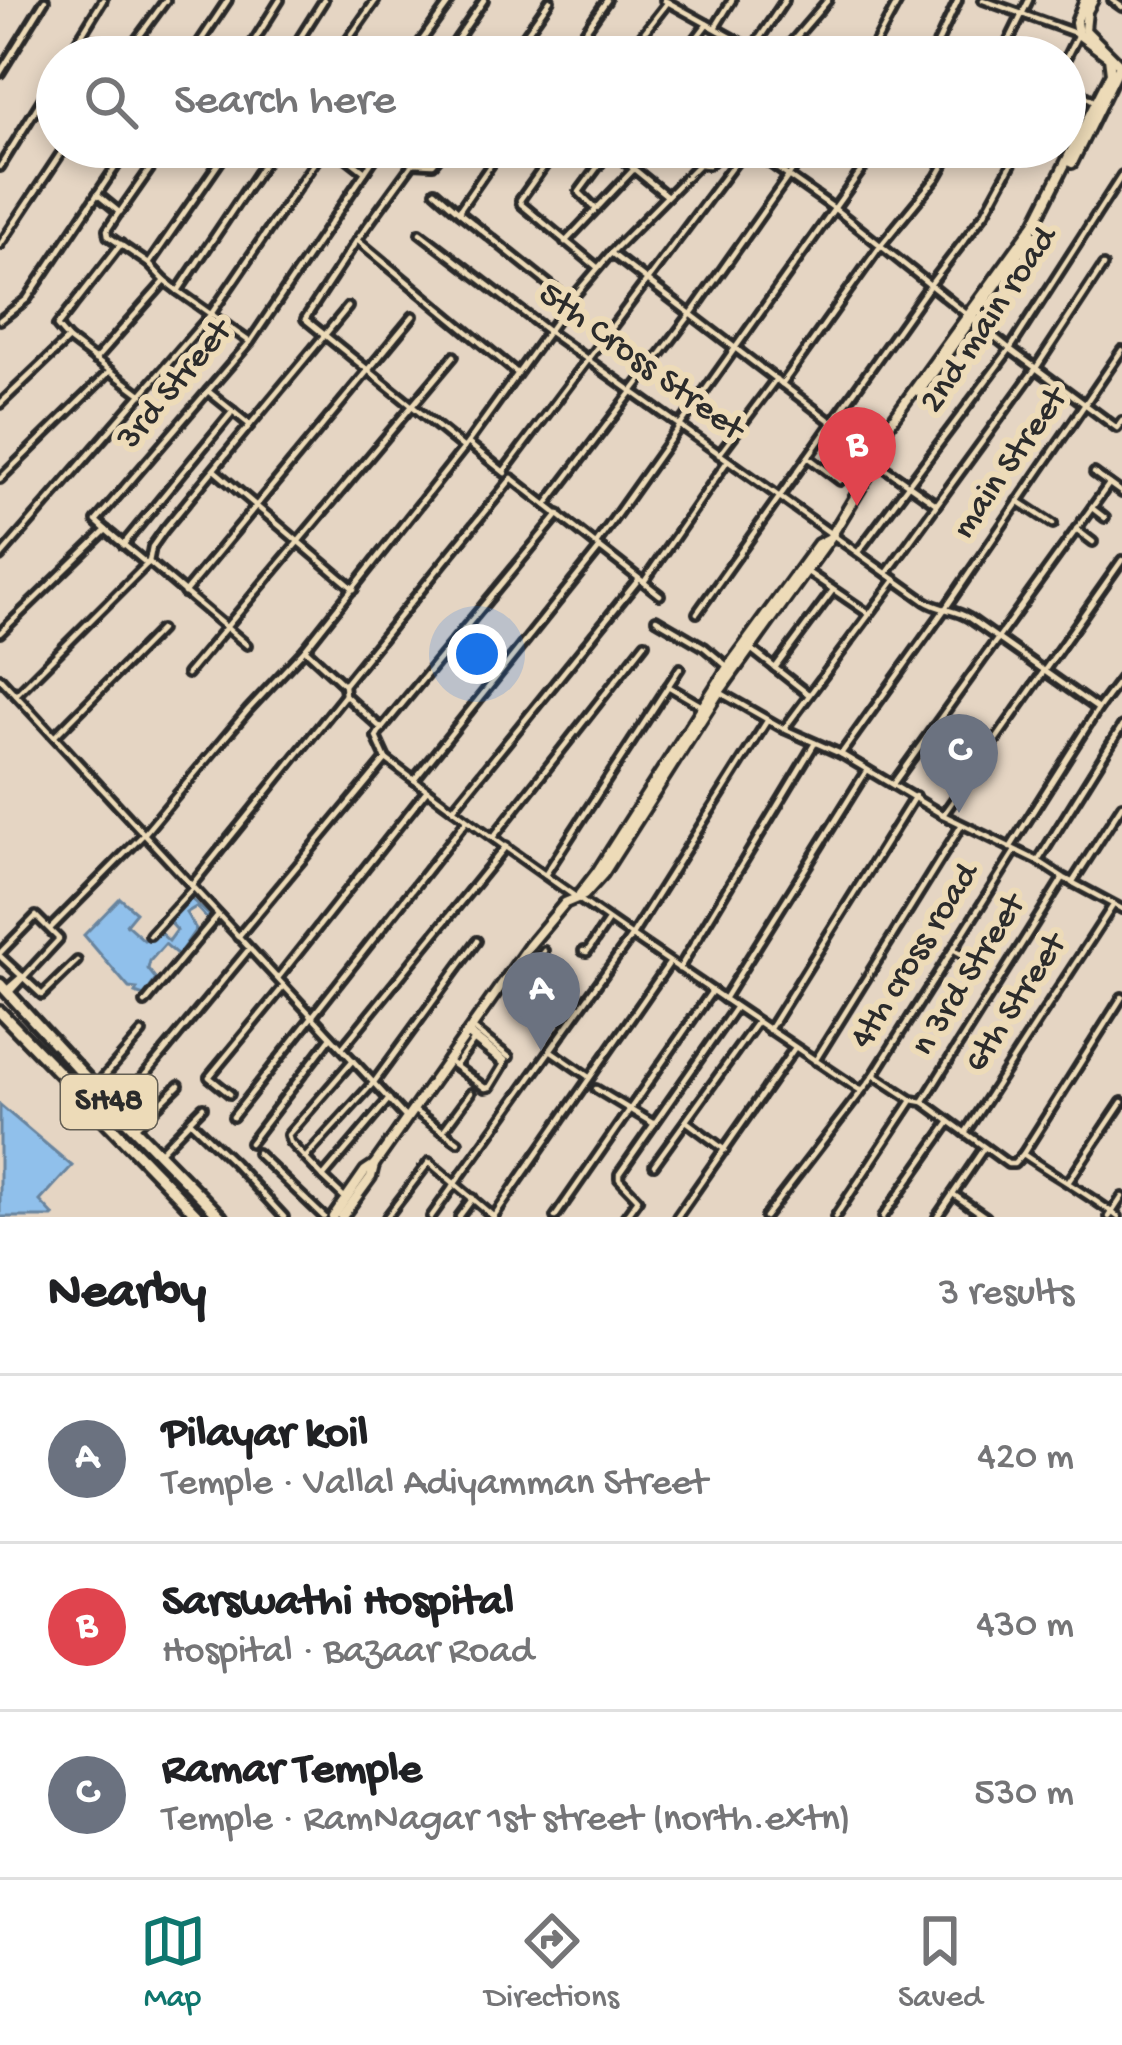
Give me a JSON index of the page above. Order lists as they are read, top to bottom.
{
  "streets": {
    "main road": ["SH48"],
    "street": [
      "2nd main road",
      "5th Cross Street",
      "3rd Street",
      "main Street",
      "4th cross road",
      "n 3rd Street",
      "6th Street"
    ]
  },
  "crossings": [
    ["2nd main road", "5th Cross Street"],
    ["5th Cross Street", "main Street"],
    ["5th Cross Street", "4th cross road"]
  ],
  "page": {
    "search": "Search here",
    "pins": ["B", "C", "A"],
    "heading": ["Nearby", "3 results"],
    "list": [
      {
        "mark": "A",
        "name": "Pilayar koil",
        "note": "Temple · Vallal Adiyamman Street",
        "value": "420 m"
      },
      {
        "mark": "B",
        "name": "Sarswathi Hospital",
        "note": "Hospital · Bazaar Road",
        "value": "430 m"
      },
      {
        "mark": "C",
        "name": "Ramar Temple",
        "note": "Temple · RamNagar 1st street (north.extn)",
        "value": "530 m"
      }
    ],
    "nav": ["Map", "Directions", "Saved"]
  }
}
